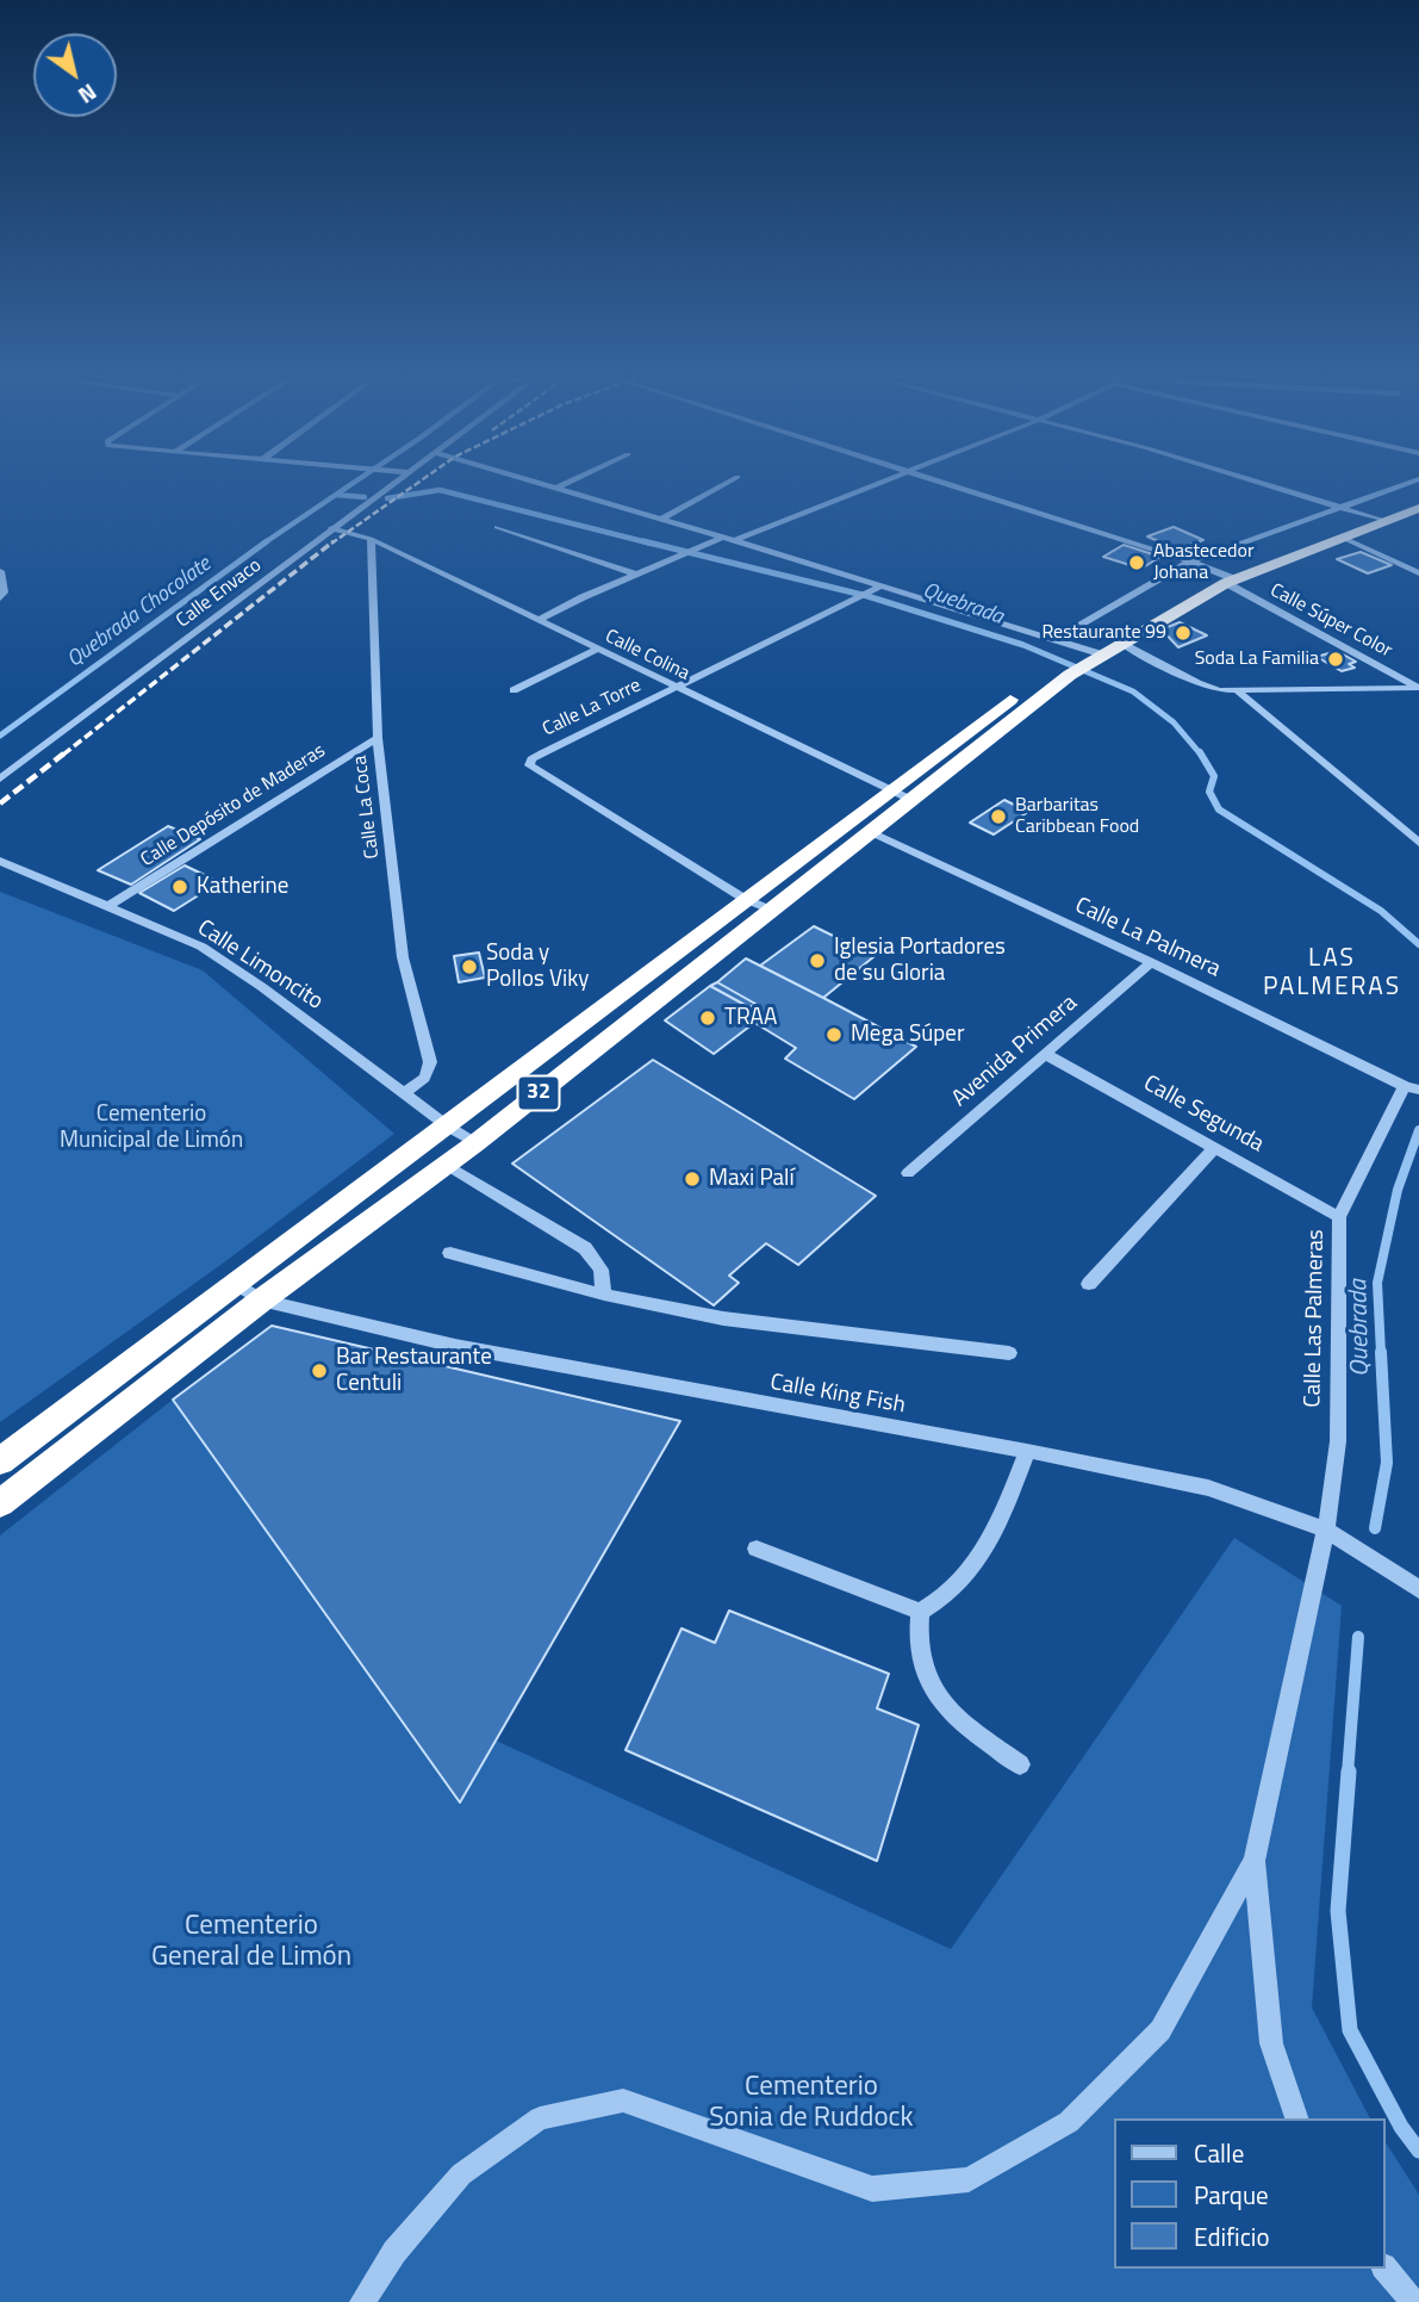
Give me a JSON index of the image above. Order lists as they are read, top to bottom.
{
  "streets": {
    "highway": ["32"],
    "street": [
      "Calle Envaco",
      "Calle Súper Color",
      "Calle Colina",
      "Calle La Torre",
      "Calle Depósito de Maderas",
      "Calle La Coca",
      "Calle La Palmera",
      "Calle Limoncito",
      "Avenida Primera",
      "Calle Segunda",
      "Calle Las Palmeras",
      "Calle King Fish"
    ]
  },
  "crossings": [
    ["Calle Súper Color", "32"],
    ["Calle Colina", "Calle La Torre"],
    ["Calle Colina", "Calle La Coca"],
    ["Calle Colina", "32"],
    ["Calle La Torre", "32"],
    ["Calle Depósito de Maderas", "Calle La Coca"],
    ["Calle Depósito de Maderas", "Calle Limoncito"],
    ["Calle La Coca", "Calle Limoncito"],
    ["Calle La Palmera", "Avenida Primera"],
    ["Calle La Palmera", "32"],
    ["Calle La Palmera", "Calle Las Palmeras"],
    ["Calle Limoncito", "32"],
    ["Avenida Primera", "Calle Segunda"],
    ["32", "Calle King Fish"],
    ["Calle Segunda", "Calle Las Palmeras"],
    ["Calle Las Palmeras", "Calle King Fish"]
  ],
  "districts": ["LAS PALMERAS"],
  "water": ["Quebrada", "Quebrada Chocolate"],
  "parks": ["Cementerio Municipal de Limón", "Cementerio General de Limón", "Cementerio Sonia de Ruddock"],
  "places": [
    "Abastecedor Johana",
    "Restaurante 99",
    "Soda La Familia",
    "Barbaritas Caribbean Food",
    "Katherine",
    "Iglesia Portadores de su Gloria",
    "Soda y Pollos Viky",
    "TRAA",
    "Mega Súper",
    "Maxi Palí",
    "Bar Restaurante Centuli"
  ],
  "legend": ["Calle", "Parque", "Edificio"],
  "north": "bottom right"
}
